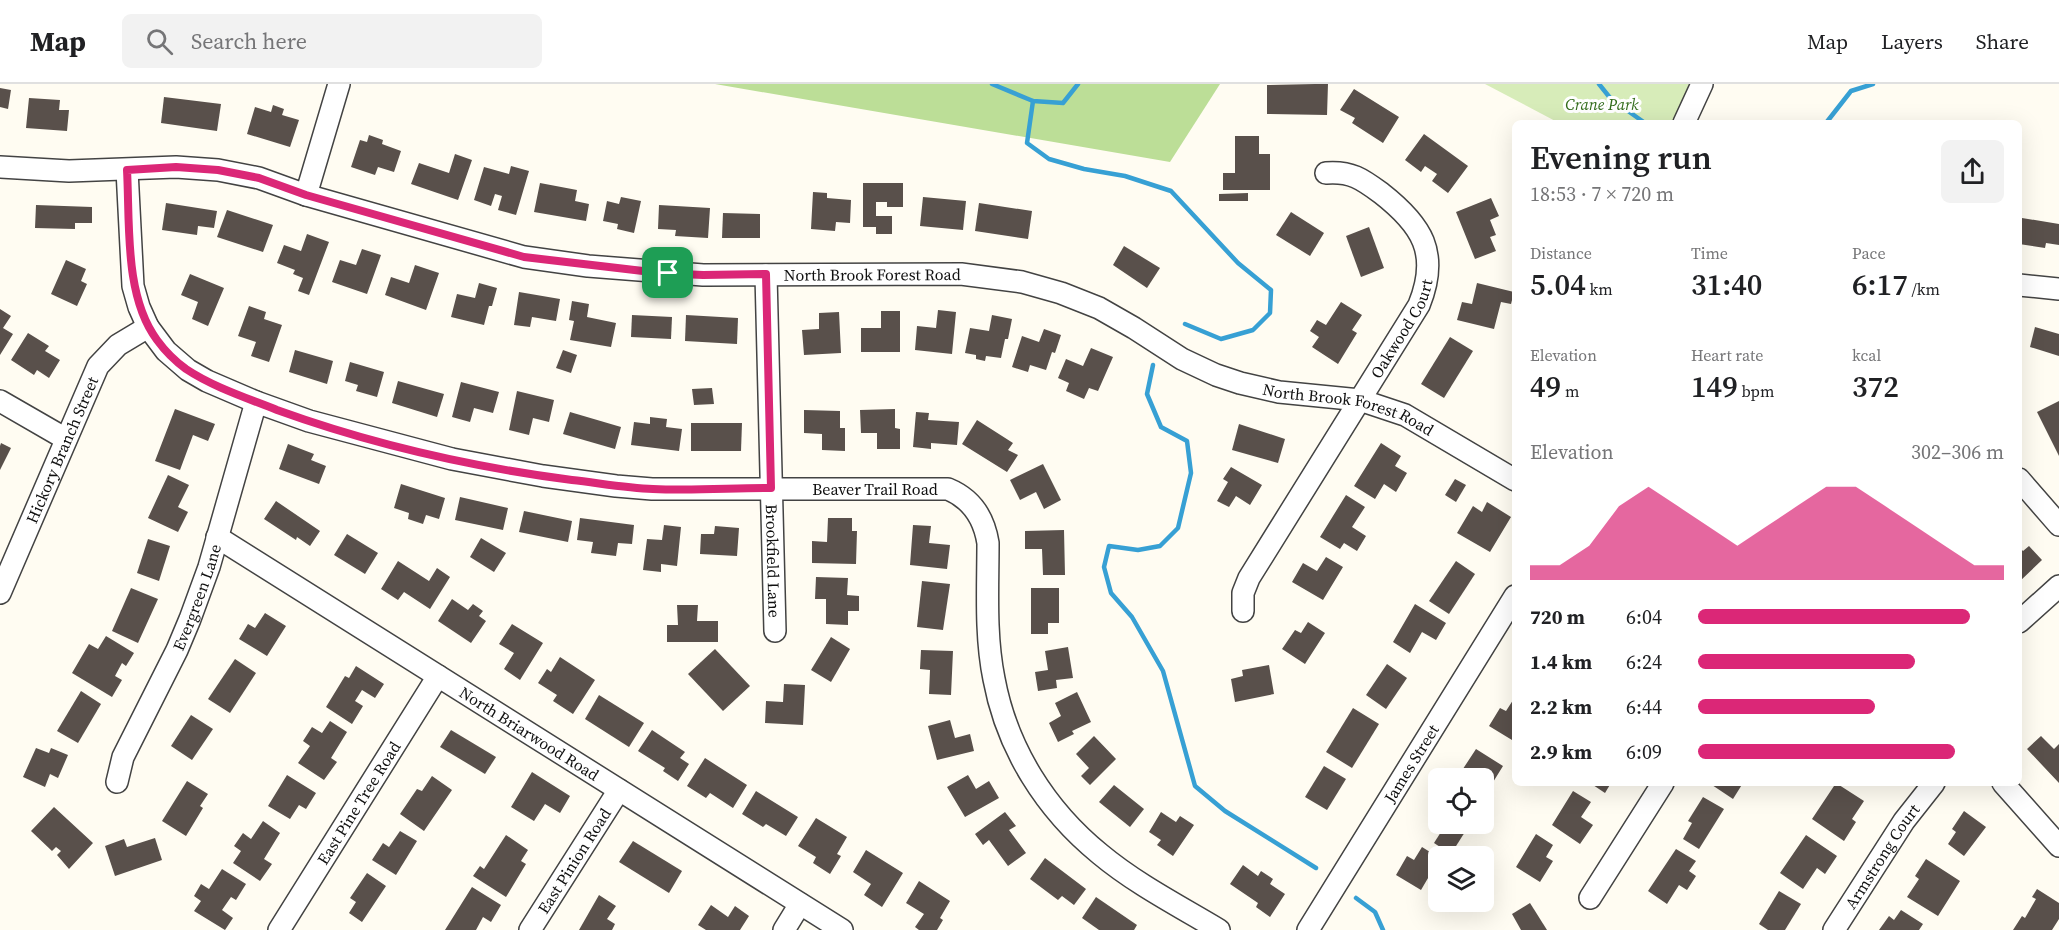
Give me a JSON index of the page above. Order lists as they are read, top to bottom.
{
  "streets": {
    "street": [
      "North Brook Forest Road",
      "Oakwood Court",
      "Hickory Branch Street",
      "Beaver Trail Road",
      "Brookfield Lane",
      "Evergreen Lane",
      "North Briarwood Road",
      "James Street",
      "East Pine Tree Road",
      "Armstrong Court",
      "East Pinion Road"
    ]
  },
  "crossings": [
    ["North Brook Forest Road", "Oakwood Court"],
    ["North Brook Forest Road", "Beaver Trail Road"],
    ["North Brook Forest Road", "Brookfield Lane"],
    ["Hickory Branch Street", "Beaver Trail Road"],
    ["Beaver Trail Road", "Brookfield Lane"],
    ["Beaver Trail Road", "Evergreen Lane"],
    ["Evergreen Lane", "North Briarwood Road"],
    ["North Briarwood Road", "East Pine Tree Road"],
    ["North Briarwood Road", "East Pinion Road"]
  ],
  "parks": ["Crane Park"],
  "page": {
    "header": "Map",
    "search": "Search here",
    "nav": ["Map", "Layers", "Share"],
    "heading": ["Evening run", "18:53 · 7 × 720 m"],
    "stats": [
      ["Distance", "5.04 km"],
      ["Time", "31:40"],
      ["Pace", "6:17 /km"],
      ["Elevation", "49 m"],
      ["Heart rate", "149 bpm"],
      ["kcal", "372"]
    ],
    "chart": ["Elevation", "302–306 m"],
    "list": [
      {
        "name": "720 m",
        "note": "6:04"
      },
      {
        "name": "1.4 km",
        "note": "6:24"
      },
      {
        "name": "2.2 km",
        "note": "6:44"
      },
      {
        "name": "2.9 km",
        "note": "6:09"
      }
    ]
  }
}
